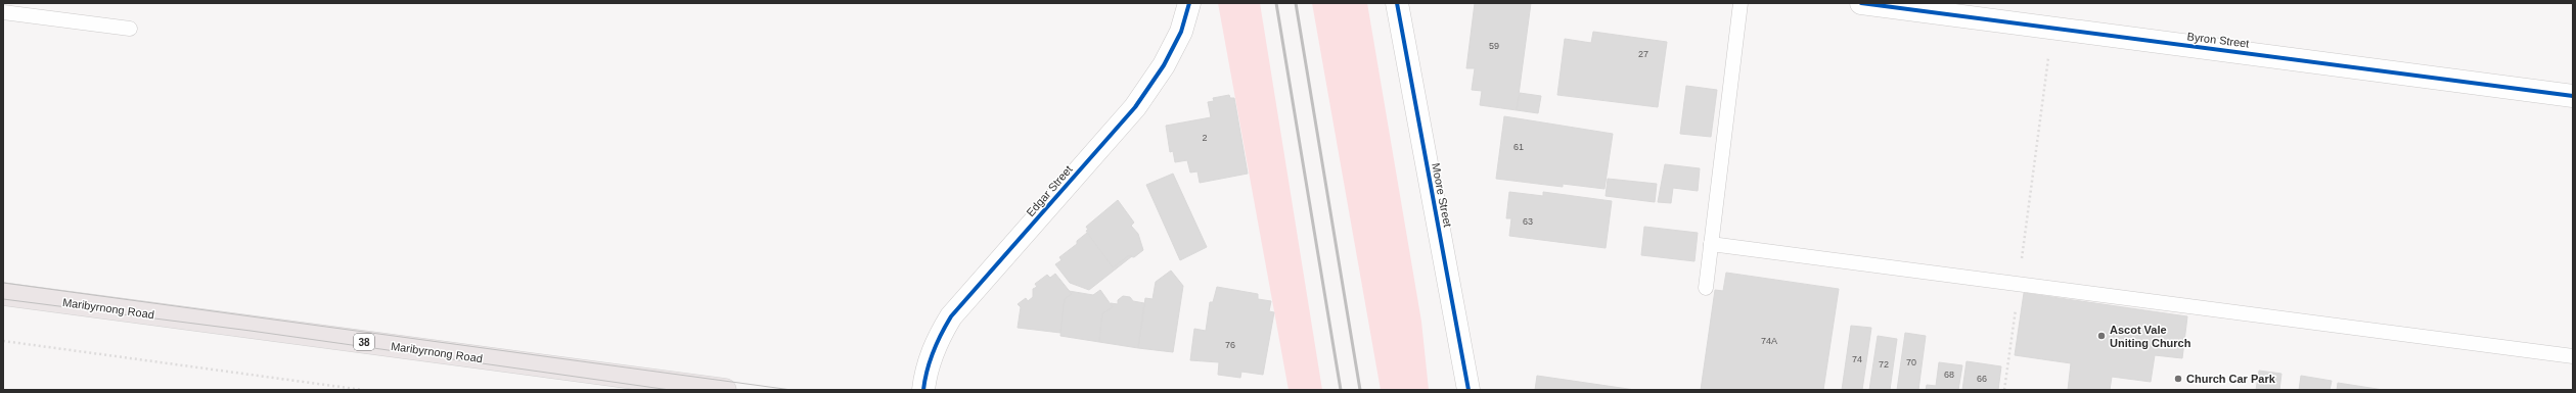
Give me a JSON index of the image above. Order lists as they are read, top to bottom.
{
  "streets": {
    "main road": ["Maribyrnong Road", "38"],
    "street": ["Byron Street", "Edgar Street", "Moore Street"]
  },
  "places": ["Ascot Vale Uniting Church", "Church Car Park"],
  "house_numbers": [
    "59",
    "27",
    "2",
    "61",
    "63",
    "74A",
    "76",
    "74",
    "70",
    "72",
    "68",
    "66"
  ]
}
